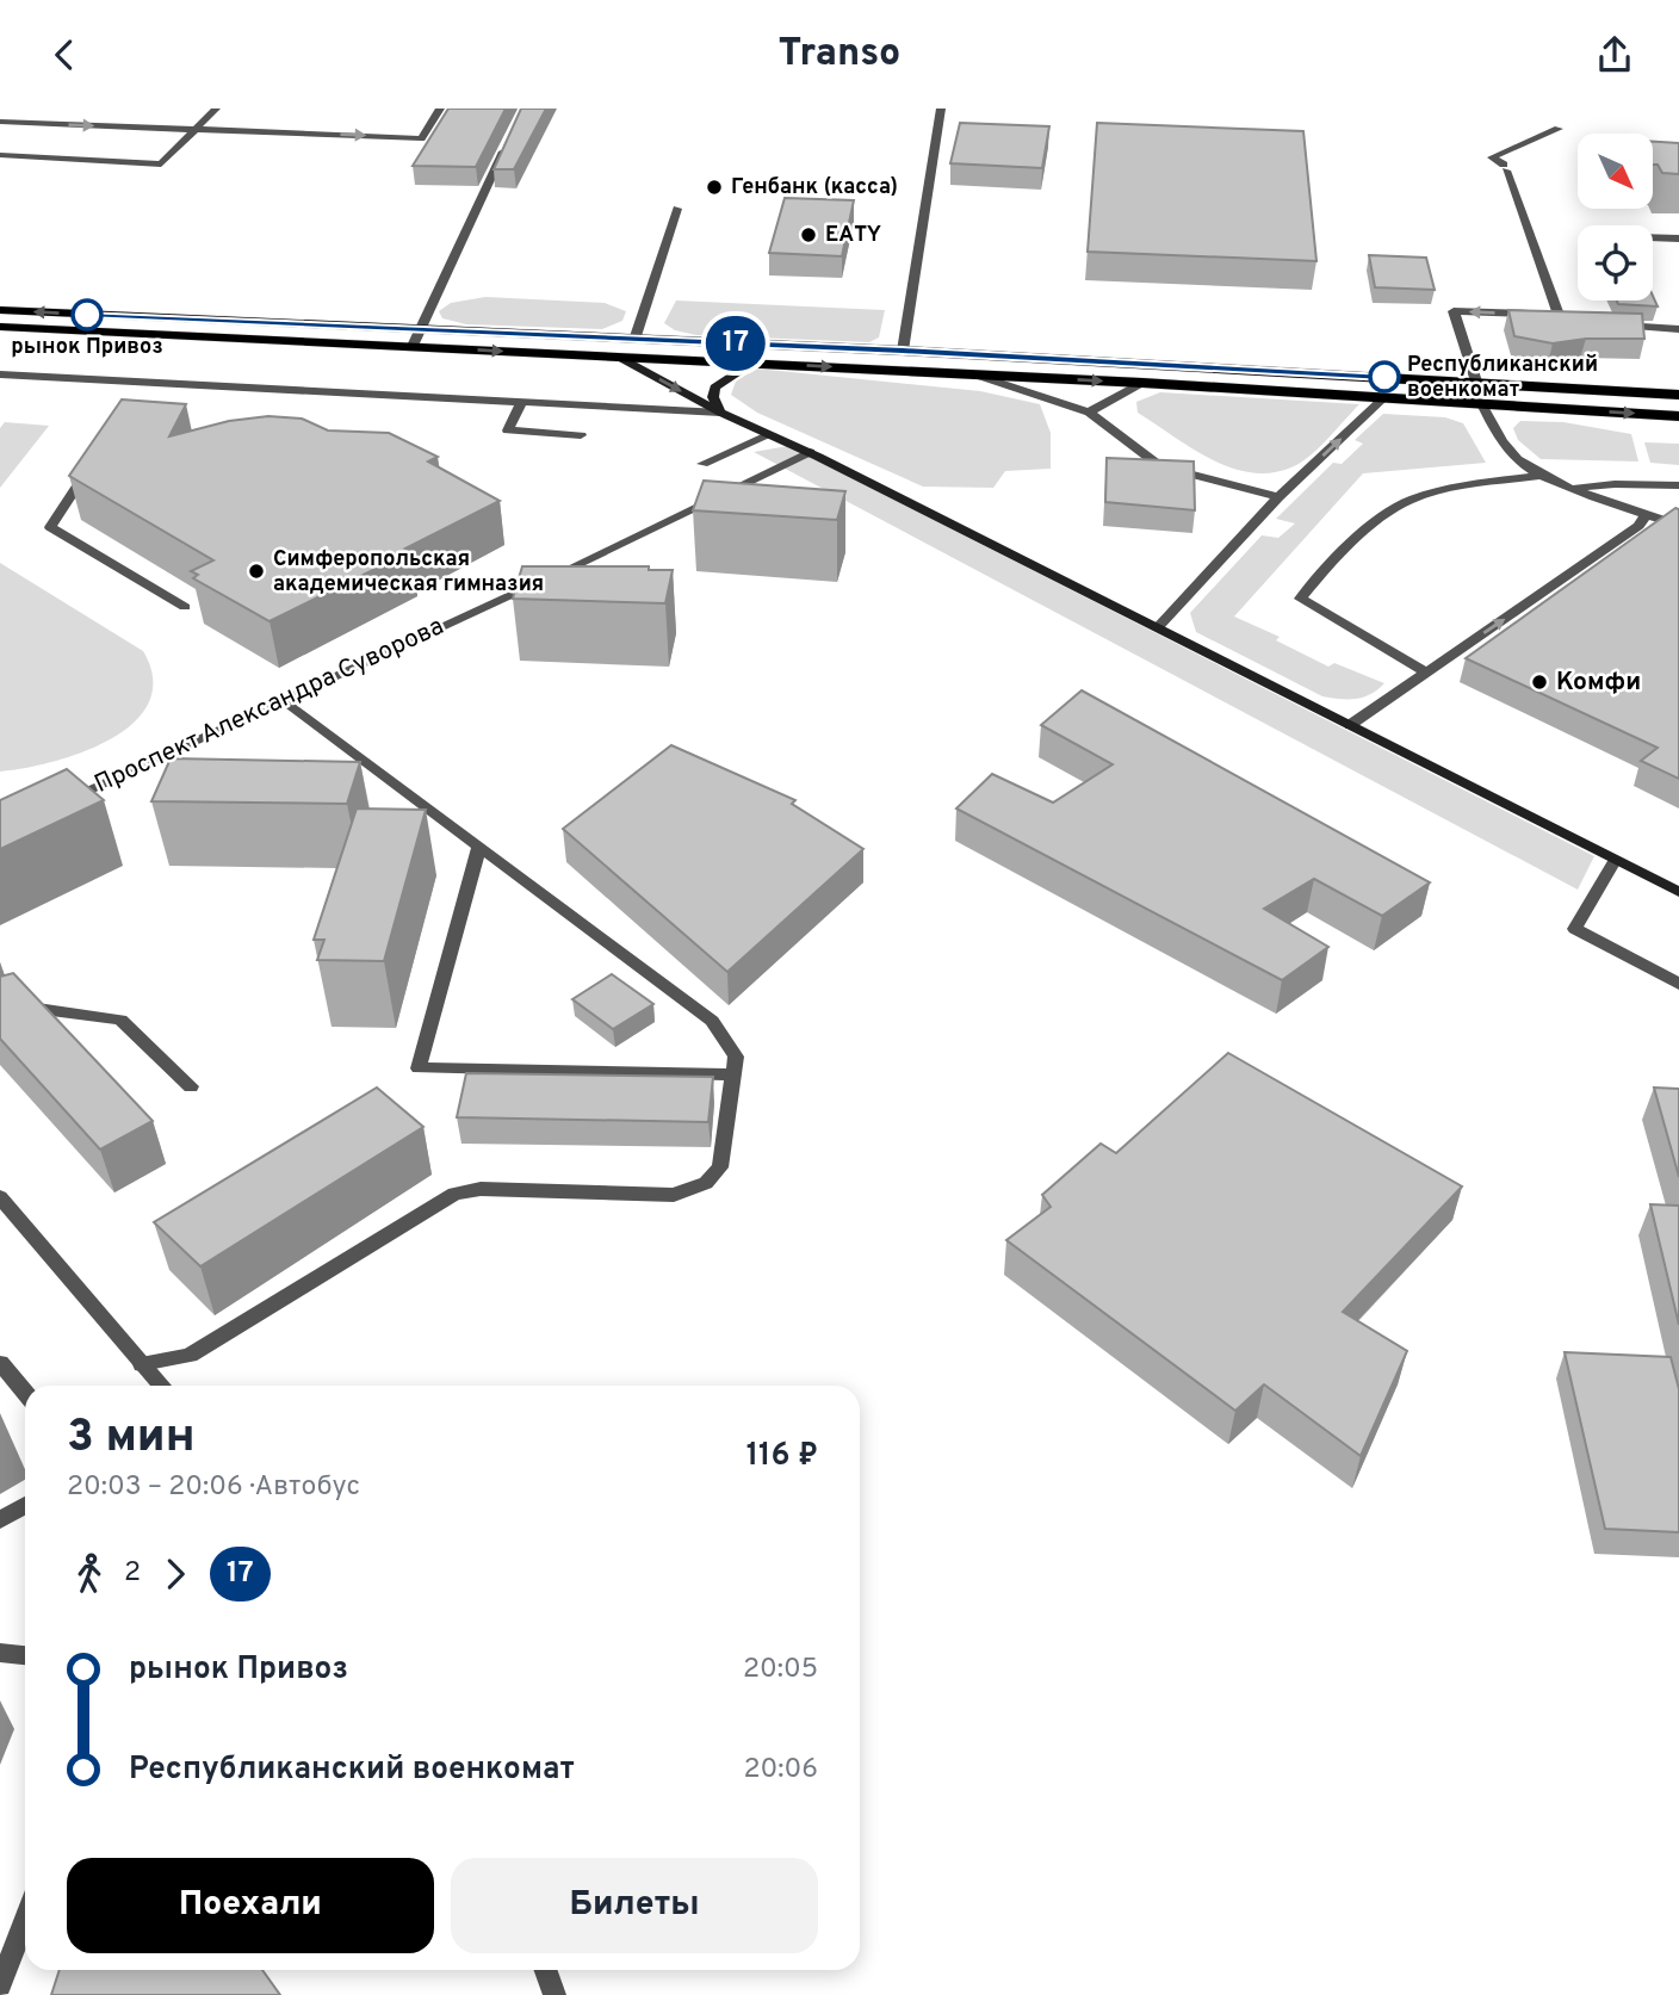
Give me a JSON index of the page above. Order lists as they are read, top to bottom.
{
  "streets": {
    "street": ["Проспект Александра Суворова"]
  },
  "places": [
    "Генбанк (касса)",
    "EАTY",
    "рынок Привоз",
    "Республиканский военкомат",
    "Симферопольская академическая гимназия",
    "Комфи"
  ],
  "lines": ["bus line 17"],
  "north": "bottom right",
  "page": {
    "header": "Transo",
    "on_map": "17",
    "heading": ["3 мин", "20:03 – 20:06 · Автобус", "116 ₽"],
    "legs": ["2", "17"],
    "list": [
      {
        "name": "рынок Привоз",
        "value": "20:05"
      },
      {
        "name": "Республиканский военкомат",
        "value": "20:06"
      }
    ],
    "buttons": ["Поехали", "Билеты"]
  }
}
